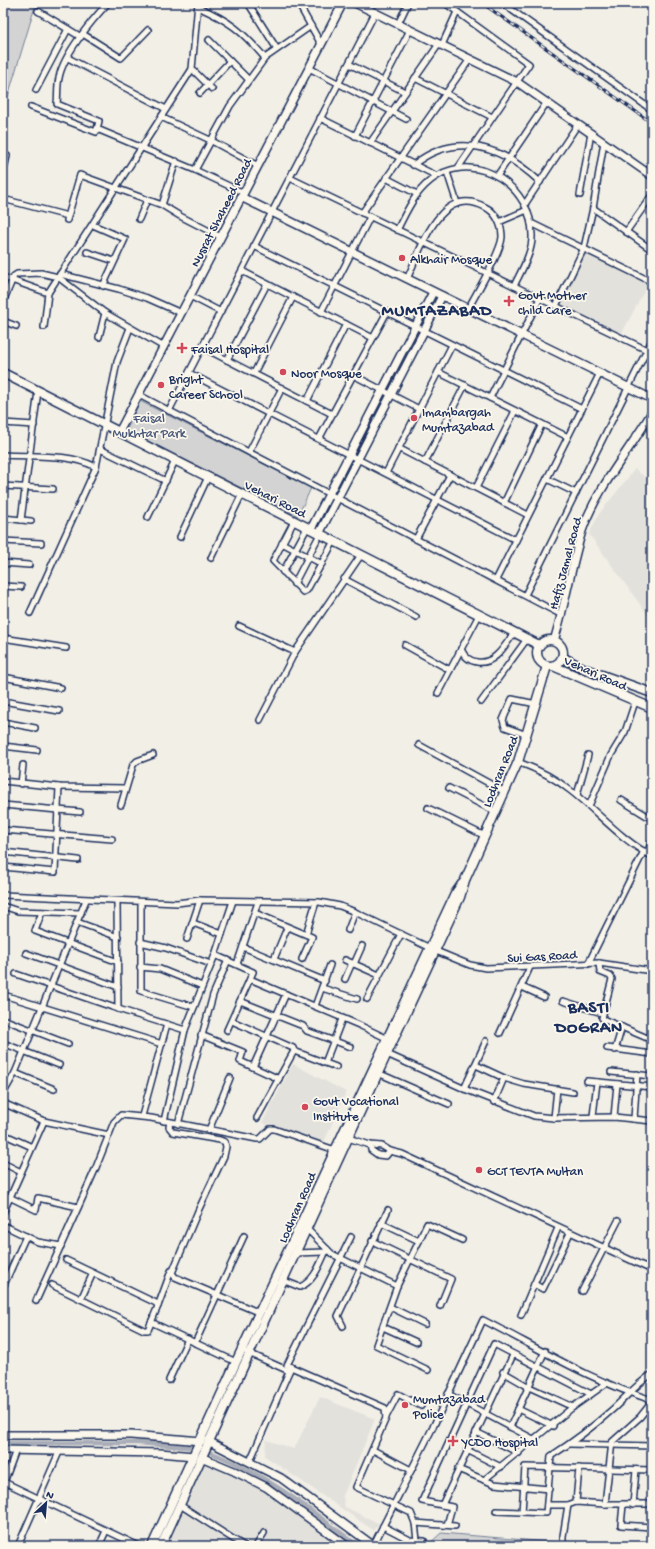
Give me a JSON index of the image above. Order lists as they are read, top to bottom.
{
  "streets": {
    "main road": ["Vehari Road", "Lodhran Road"],
    "street": ["Nusrat Shaheed Road", "Hafiz Jamal Road", "Sui Gas Road"]
  },
  "crossings": [
    ["Nusrat Shaheed Road", "Vehari Road"],
    ["Vehari Road", "Hafiz Jamal Road"],
    ["Vehari Road", "Lodhran Road"],
    ["Hafiz Jamal Road", "Lodhran Road"],
    ["Lodhran Road", "Sui Gas Road"]
  ],
  "districts": ["MUMTAZABAD", "BASTI DOGRAN"],
  "parks": ["Faisal Mukhtar Park"],
  "places": {
    "other": [
      "Alkhair Mosque",
      "Noor Mosque",
      "Bright Career School",
      "Imambargah Mumtazabad",
      "Govt Vocational Institute",
      "GCT TEVTA Multan",
      "Mumtazabad Police"
    ],
    "health": ["Govt Mother child Care", "Faisal Hospital", "YCDO Hospital"]
  },
  "north": "top right"
}
